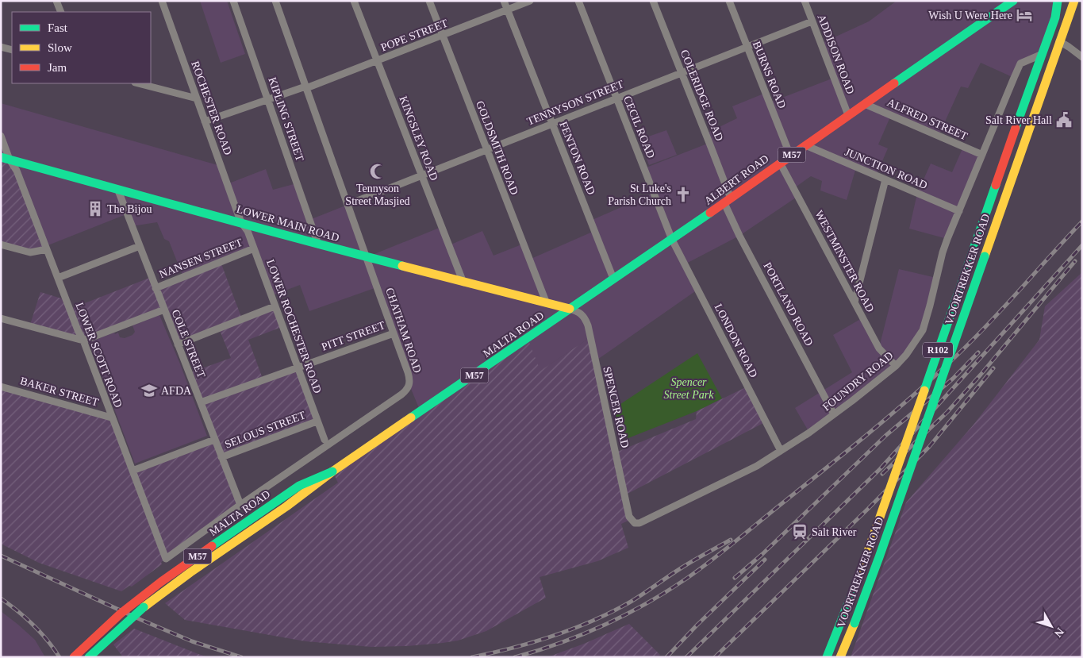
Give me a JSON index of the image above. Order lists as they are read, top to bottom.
{
  "streets": {
    "main road": [
      "M57",
      "ALBERT ROAD",
      "LOWER MAIN ROAD",
      "VOORTREKKER ROAD",
      "MALTA ROAD",
      "R102"
    ],
    "street": [
      "POPE STREET",
      "ADDISON ROAD",
      "BURNS ROAD",
      "COLERIDGE ROAD",
      "TENNYSON STREET",
      "ROCHESTER ROAD",
      "KIPLING STREET",
      "ALFRED STREET",
      "CECIL ROAD",
      "KINGSLEY ROAD",
      "GOLDSMITH ROAD",
      "FENTON ROAD",
      "JUNCTION ROAD",
      "NANSEN STREET",
      "WESTMINSTER ROAD",
      "PORTLAND ROAD",
      "LOWER ROCHESTER ROAD",
      "CHATHAM ROAD",
      "PITT STREET",
      "LONDON ROAD",
      "COLE STREET",
      "LOWER SCOTT ROAD",
      "FOUNDRY ROAD",
      "BAKER STREET",
      "SPENCER ROAD",
      "SELOUS STREET"
    ]
  },
  "crossings": [
    ["POPE STREET", "ROCHESTER ROAD"],
    ["POPE STREET", "KIPLING STREET"],
    ["POPE STREET", "KINGSLEY ROAD"],
    ["POPE STREET", "GOLDSMITH ROAD"],
    ["POPE STREET", "FENTON ROAD"],
    ["POPE STREET", "CHATHAM ROAD"],
    ["ADDISON ROAD", "TENNYSON STREET"],
    ["ADDISON ROAD", "ALBERT ROAD"],
    ["BURNS ROAD", "TENNYSON STREET"],
    ["BURNS ROAD", "ALBERT ROAD"],
    ["COLERIDGE ROAD", "TENNYSON STREET"],
    ["COLERIDGE ROAD", "ALBERT ROAD"],
    ["COLERIDGE ROAD", "PORTLAND ROAD"],
    ["TENNYSON STREET", "CECIL ROAD"],
    ["TENNYSON STREET", "KINGSLEY ROAD"],
    ["TENNYSON STREET", "GOLDSMITH ROAD"],
    ["TENNYSON STREET", "FENTON ROAD"],
    ["TENNYSON STREET", "CHATHAM ROAD"],
    ["ROCHESTER ROAD", "LOWER MAIN ROAD"],
    ["ROCHESTER ROAD", "LOWER ROCHESTER ROAD"],
    ["KIPLING STREET", "LOWER MAIN ROAD"],
    ["ALFRED STREET", "ALBERT ROAD"],
    ["ALFRED STREET", "FOUNDRY ROAD"],
    ["CECIL ROAD", "ALBERT ROAD"],
    ["CECIL ROAD", "LONDON ROAD"],
    ["KINGSLEY ROAD", "LOWER MAIN ROAD"],
    ["GOLDSMITH ROAD", "LOWER MAIN ROAD"],
    ["FENTON ROAD", "ALBERT ROAD"],
    ["JUNCTION ROAD", "ALBERT ROAD"],
    ["JUNCTION ROAD", "FOUNDRY ROAD"],
    ["ALBERT ROAD", "LOWER MAIN ROAD"],
    ["ALBERT ROAD", "WESTMINSTER ROAD"],
    ["ALBERT ROAD", "PORTLAND ROAD"],
    ["ALBERT ROAD", "MALTA ROAD"],
    ["ALBERT ROAD", "LONDON ROAD"],
    ["ALBERT ROAD", "SPENCER ROAD"],
    ["LOWER MAIN ROAD", "LOWER ROCHESTER ROAD"],
    ["LOWER MAIN ROAD", "CHATHAM ROAD"],
    ["LOWER MAIN ROAD", "MALTA ROAD"],
    ["LOWER MAIN ROAD", "COLE STREET"],
    ["LOWER MAIN ROAD", "LOWER SCOTT ROAD"],
    ["LOWER MAIN ROAD", "SPENCER ROAD"],
    ["NANSEN STREET", "LOWER ROCHESTER ROAD"],
    ["NANSEN STREET", "COLE STREET"],
    ["WESTMINSTER ROAD", "FOUNDRY ROAD"],
    ["VOORTREKKER ROAD", "FOUNDRY ROAD"],
    ["PORTLAND ROAD", "FOUNDRY ROAD"],
    ["LOWER ROCHESTER ROAD", "PITT STREET"],
    ["LOWER ROCHESTER ROAD", "SELOUS STREET"],
    ["CHATHAM ROAD", "PITT STREET"],
    ["CHATHAM ROAD", "COLE STREET"],
    ["CHATHAM ROAD", "LOWER SCOTT ROAD"],
    ["MALTA ROAD", "SPENCER ROAD"],
    ["PITT STREET", "COLE STREET"],
    ["LONDON ROAD", "FOUNDRY ROAD"],
    ["COLE STREET", "SELOUS STREET"],
    ["LOWER SCOTT ROAD", "BAKER STREET"],
    ["FOUNDRY ROAD", "SPENCER ROAD"]
  ],
  "parks": ["Spencer Street Park"],
  "places": {
    "hotel": ["Wish U Were Here"],
    "public building": ["Salt River Hall"],
    "mosque": ["Tennyson Street Masjied"],
    "church": ["St Luke's Parish Church"],
    "building": ["The Bijou"],
    "school or university": ["AFDA"],
    "station": ["Salt River"]
  },
  "legend": ["Fast", "Slow", "Jam"],
  "north": "bottom right"
}
